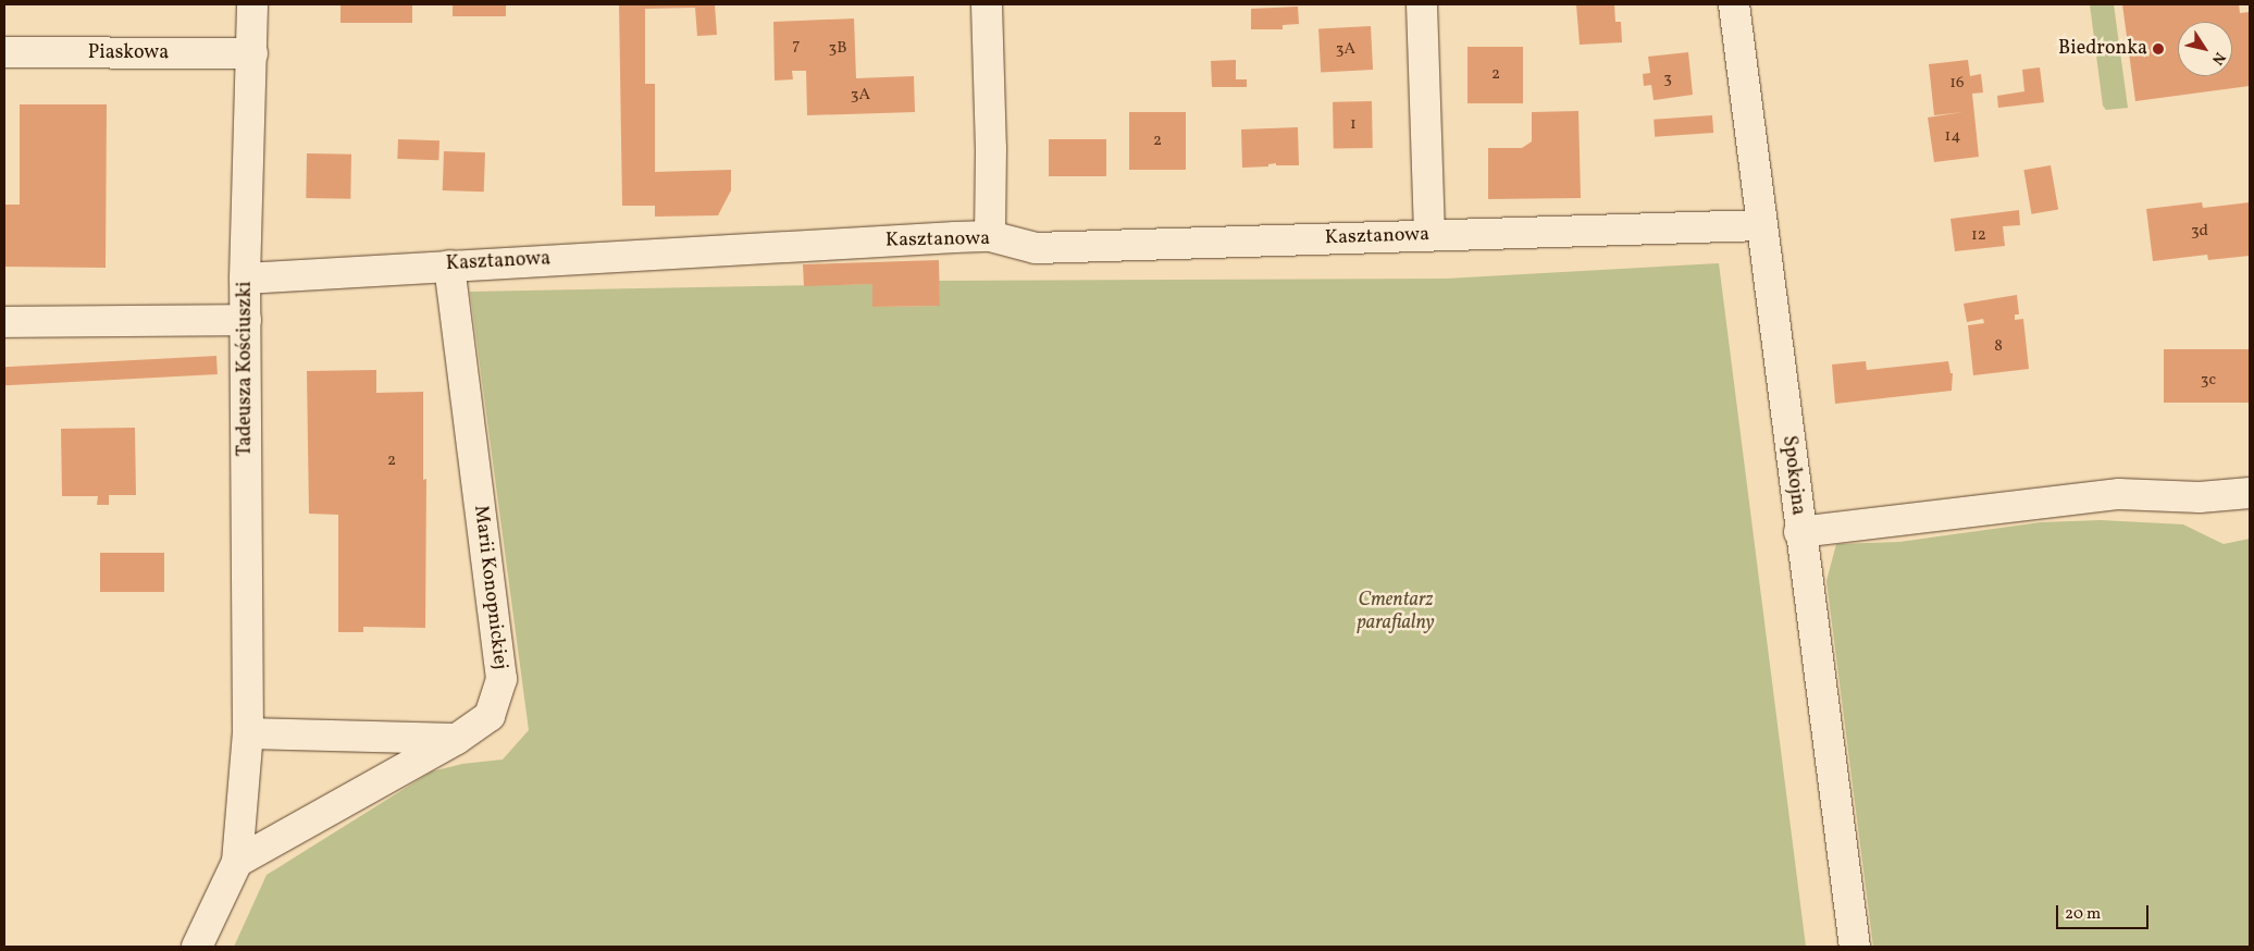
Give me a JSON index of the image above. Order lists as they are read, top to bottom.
{
  "streets": {
    "street": [
      "Piaskowa",
      "Kasztanowa",
      "Tadeusza Kościuszki",
      "Spokojna",
      "Marii Konopnickiej"
    ]
  },
  "crossings": [
    ["Piaskowa", "Tadeusza Kościuszki"],
    ["Kasztanowa", "Tadeusza Kościuszki"],
    ["Kasztanowa", "Spokojna"],
    ["Kasztanowa", "Marii Konopnickiej"]
  ],
  "parks": ["Cmentarz parafialny"],
  "places": ["Biedronka"],
  "house_numbers": [
    "7",
    "3B",
    "3A",
    "2",
    "3",
    "16",
    "3A",
    "1",
    "14",
    "2",
    "3d",
    "12",
    "8",
    "3c",
    "2"
  ],
  "scale_bar": "20 m",
  "north": "bottom right"
}
